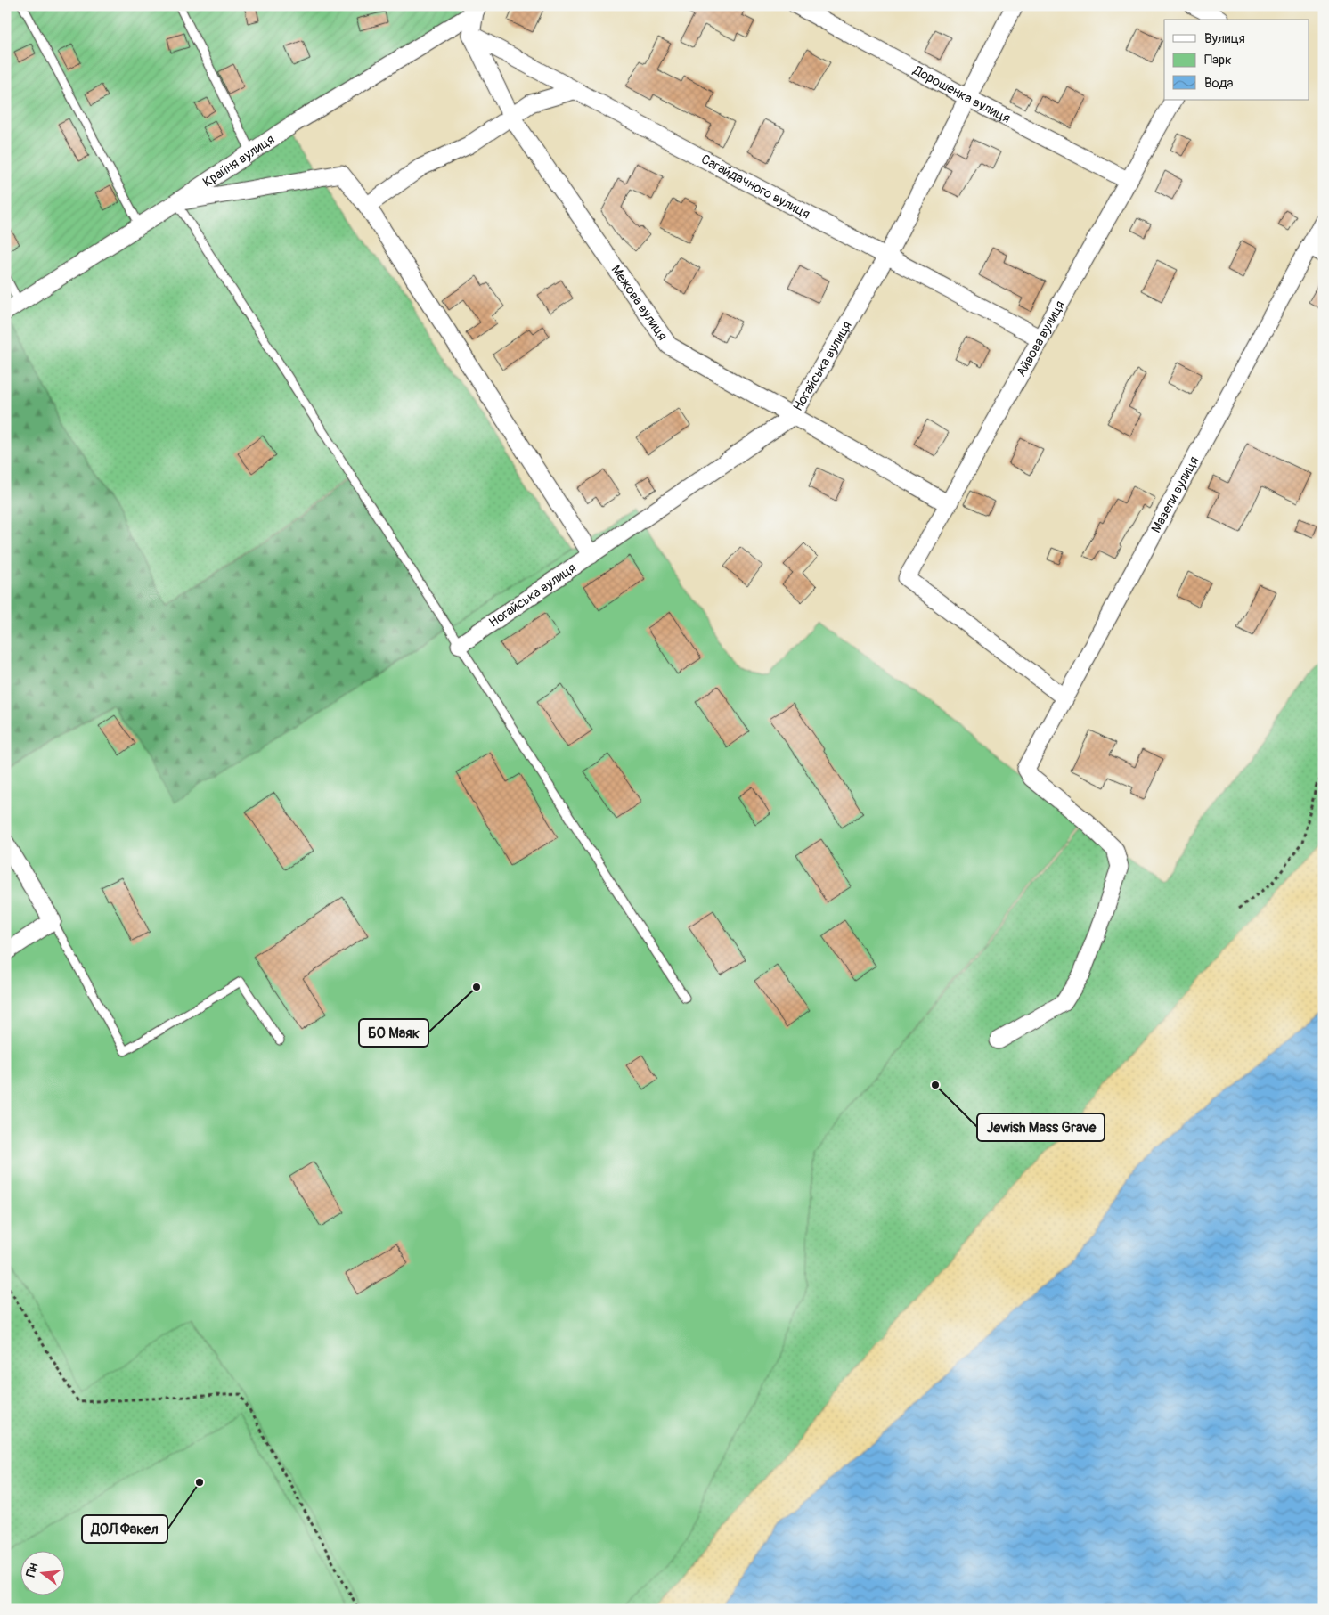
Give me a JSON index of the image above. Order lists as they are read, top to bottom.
{
  "streets": {
    "street": [
      "Дорошенка вулиця",
      "Крайня вулиця",
      "Сагайдачного вулиця",
      "Межова вулиця",
      "Айвова вулиця",
      "Ногайська вулиця",
      "Мазепи вулиця"
    ]
  },
  "crossings": [
    ["Дорошенка вулиця", "Айвова вулиця"],
    ["Дорошенка вулиця", "Ногайська вулиця"],
    ["Сагайдачного вулиця", "Межова вулиця"],
    ["Сагайдачного вулиця", "Айвова вулиця"],
    ["Сагайдачного вулиця", "Ногайська вулиця"],
    ["Межова вулиця", "Айвова вулиця"],
    ["Межова вулиця", "Ногайська вулиця"],
    ["Айвова вулиця", "Мазепи вулиця"]
  ],
  "places": ["БО Маяк", "Jewish Mass Grave", "ДОЛ Факел"],
  "legend": ["Вулиця", "Парк", "Вода"],
  "north": "left"
}
